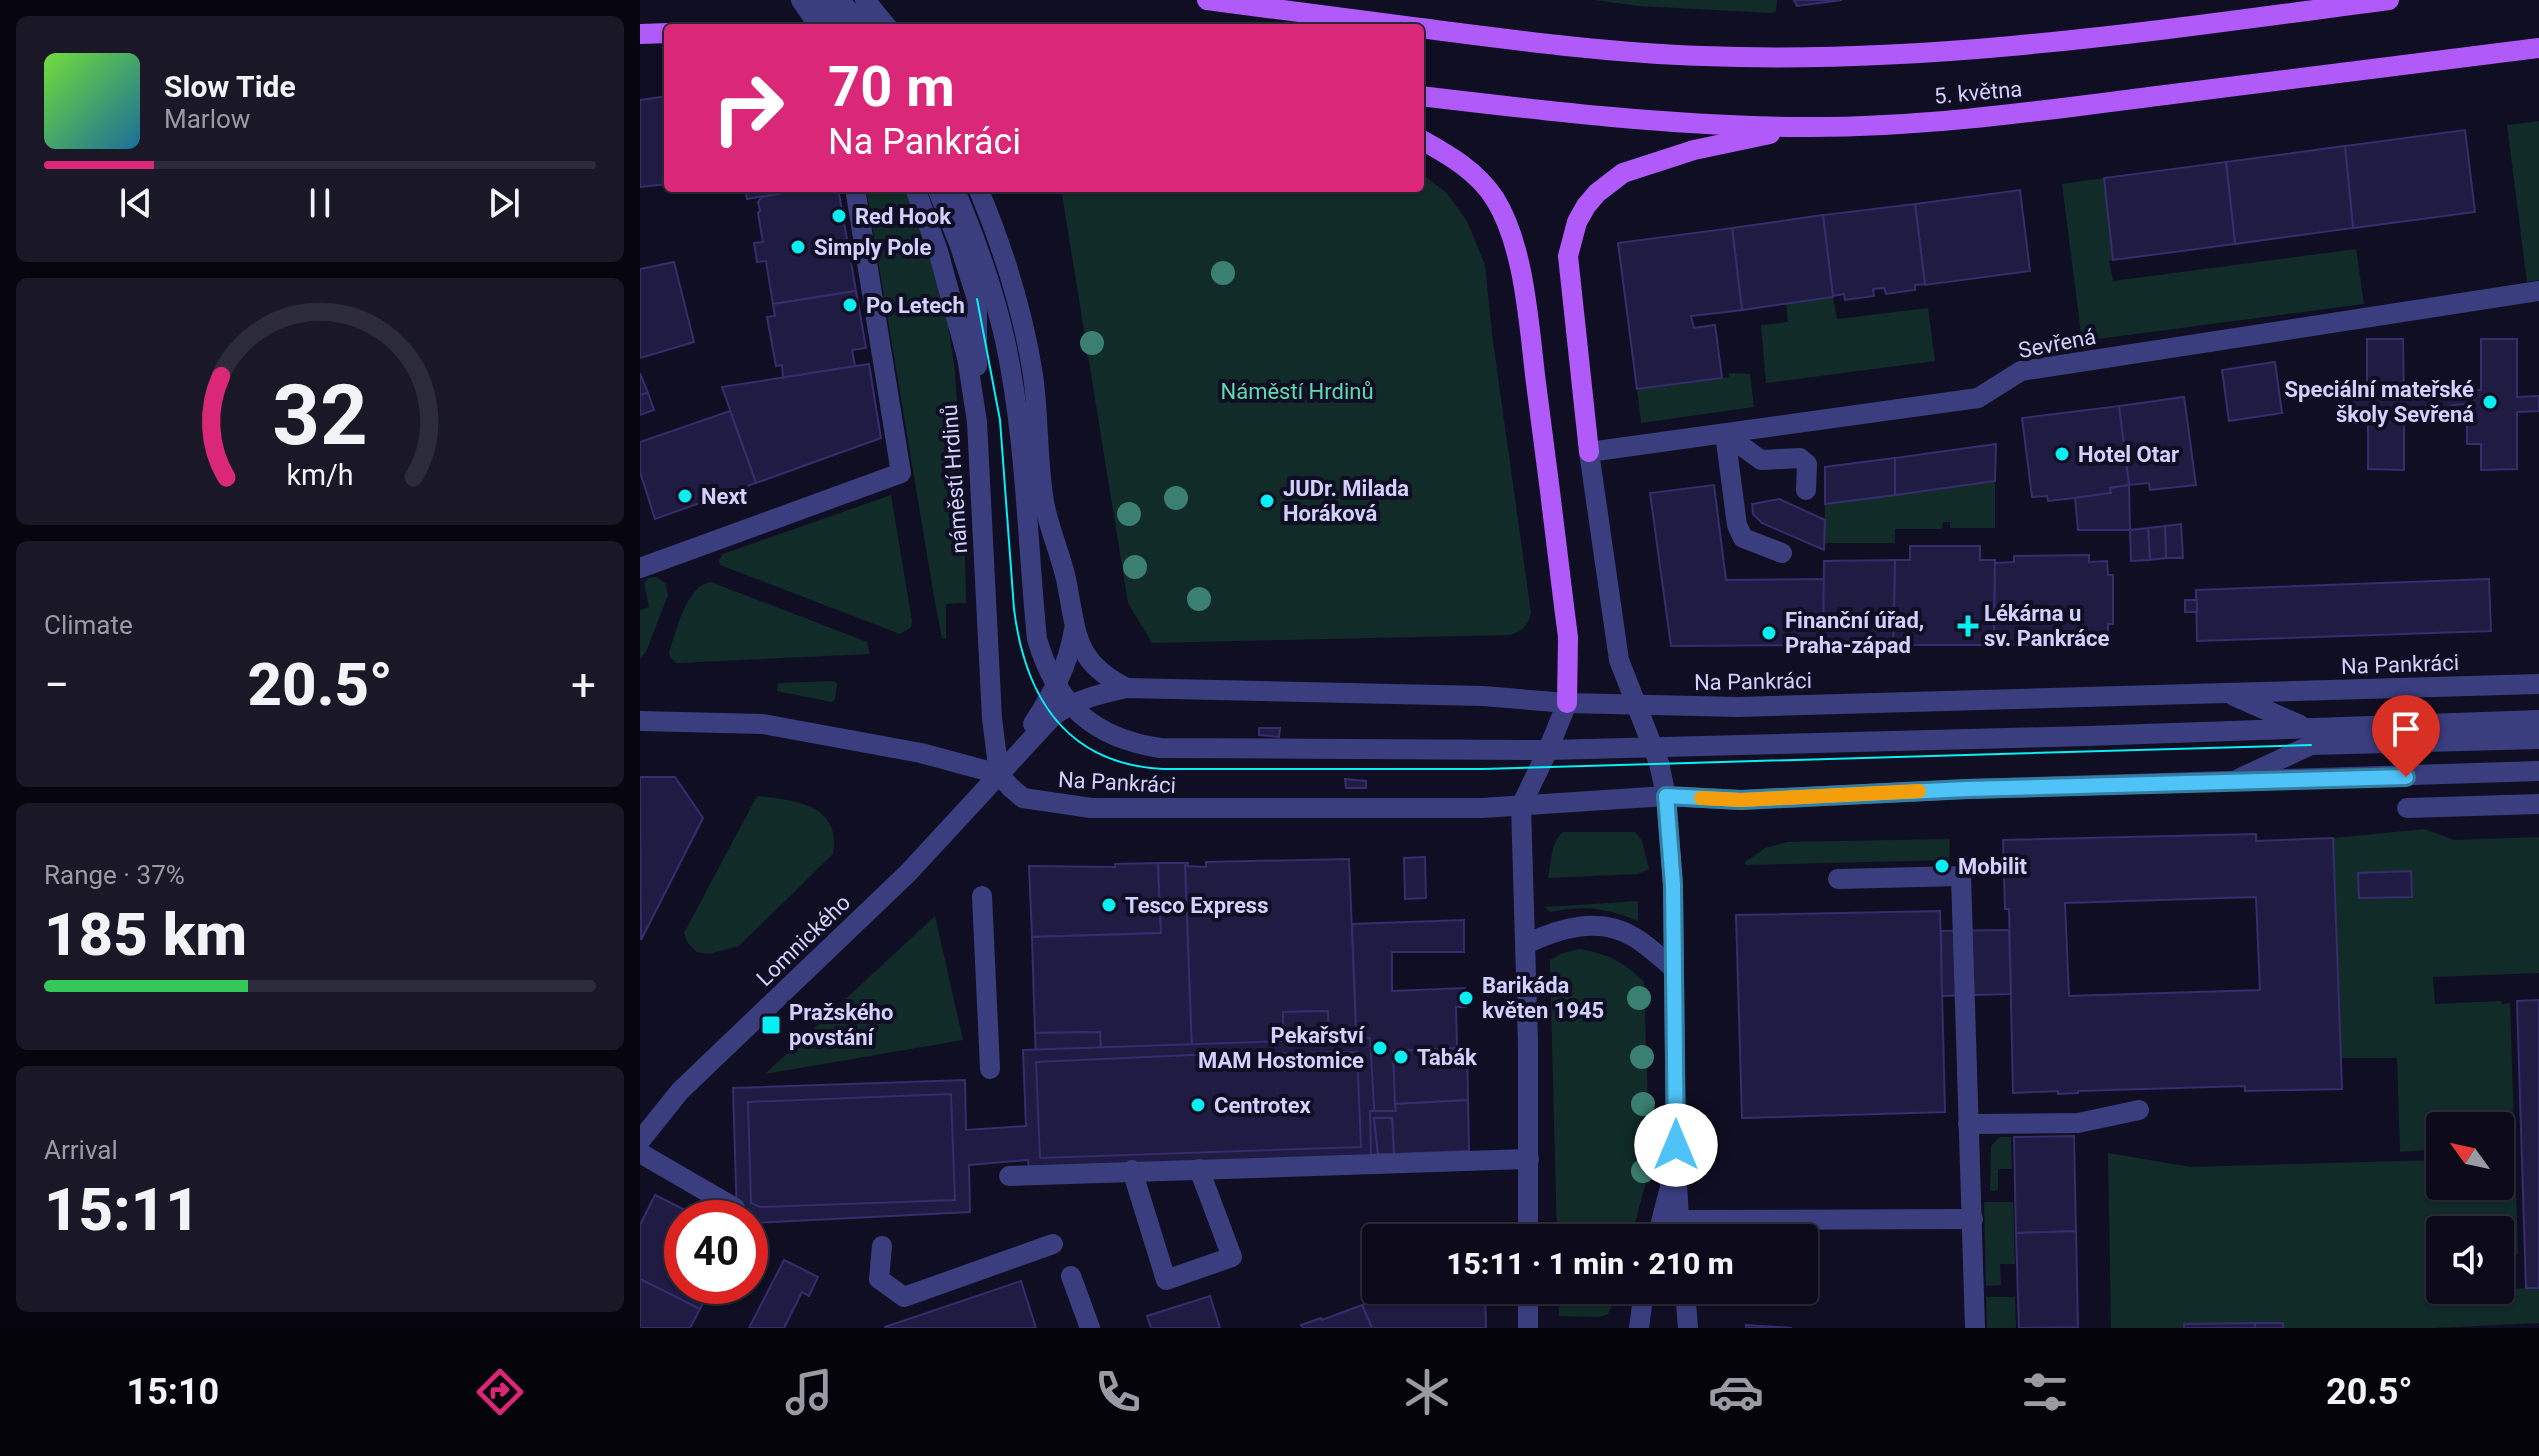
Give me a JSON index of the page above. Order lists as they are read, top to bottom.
{
  "streets": {
    "main road": ["5. května"],
    "street": [
      "Sevřená",
      "náměstí Hrdinů",
      "Na Pankráci",
      "Lomnického"
    ]
  },
  "crossings": [
    ["náměstí Hrdinů", "Na Pankráci"],
    ["náměstí Hrdinů", "Lomnického"],
    ["Na Pankráci", "Lomnického"]
  ],
  "parks": ["Náměstí Hrdinů"],
  "places": {
    "other": [
      "Red Hook",
      "Simply Pole",
      "Po Letech",
      "Speciální mateřské školy Sevřená",
      "Hotel Otar",
      "Next",
      "JUDr. Milada Horáková",
      "Finanční úřad, Praha-západ",
      "Mobilit",
      "Tesco Express",
      "Barikáda květen 1945",
      "Pekařství MAM Hostomice",
      "Tabák",
      "Centrotex"
    ],
    "health": ["Lékárna u sv. Pankráce"],
    "transit": ["Pražského povstání"]
  },
  "north": "top left",
  "page": {
    "turn": ["70 m", "Na Pankráci"],
    "song": ["Slow Tide", "Marlow"],
    "tile": [
      "Climate",
      ["Range · 37%", "185 km"],
      ["Arrival", "15:11"]
    ],
    "heat": ["−", "20.5°", "+"],
    "limit": "40",
    "trip": "15:11 · 1 min · 210 m",
    "tabs": ["15:10", "20.5°"],
    "gauge": ["32", "km/h"]
  }
}
